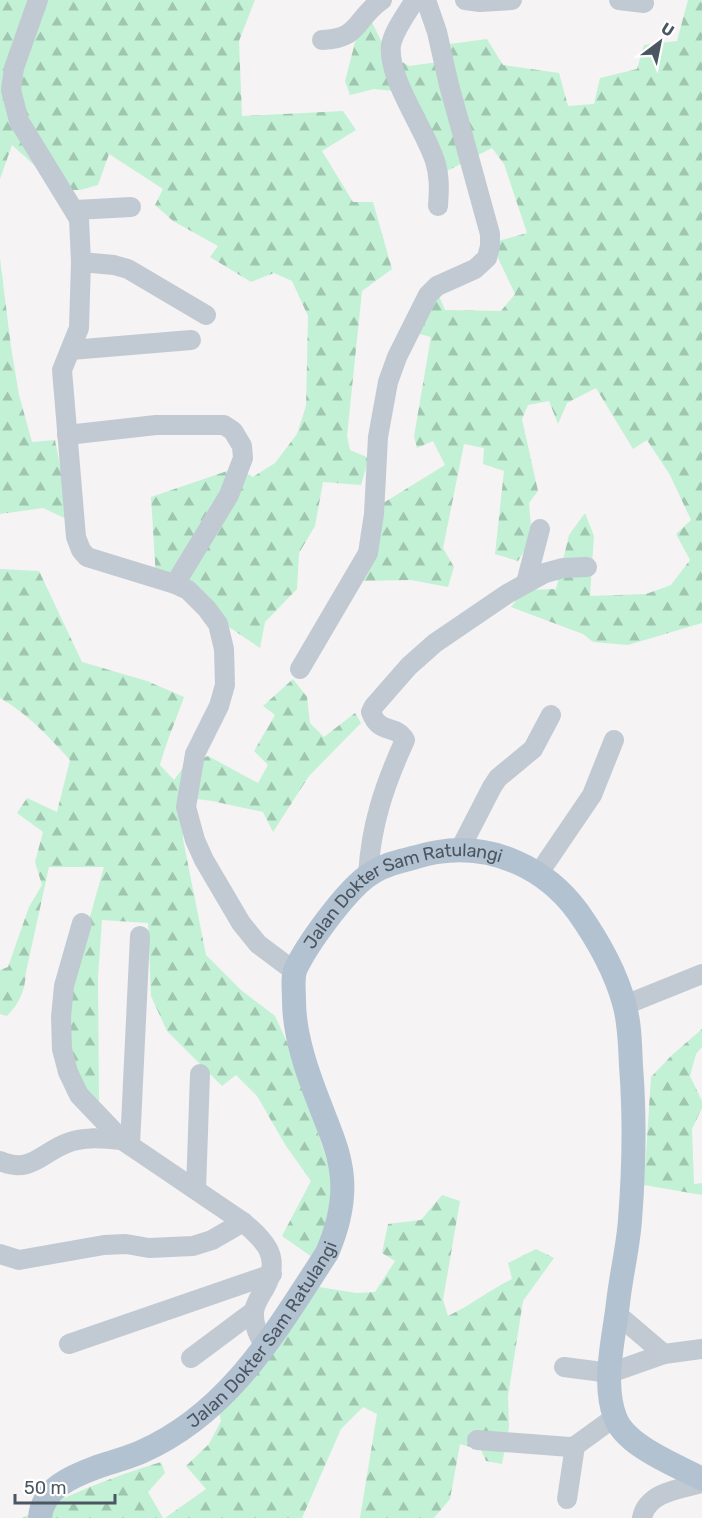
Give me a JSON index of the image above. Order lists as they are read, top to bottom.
{
  "streets": {
    "main road": ["Jalan Dokter Sam Ratulangi"]
  },
  "scale_bar": "50 m",
  "north": "top right"
}
